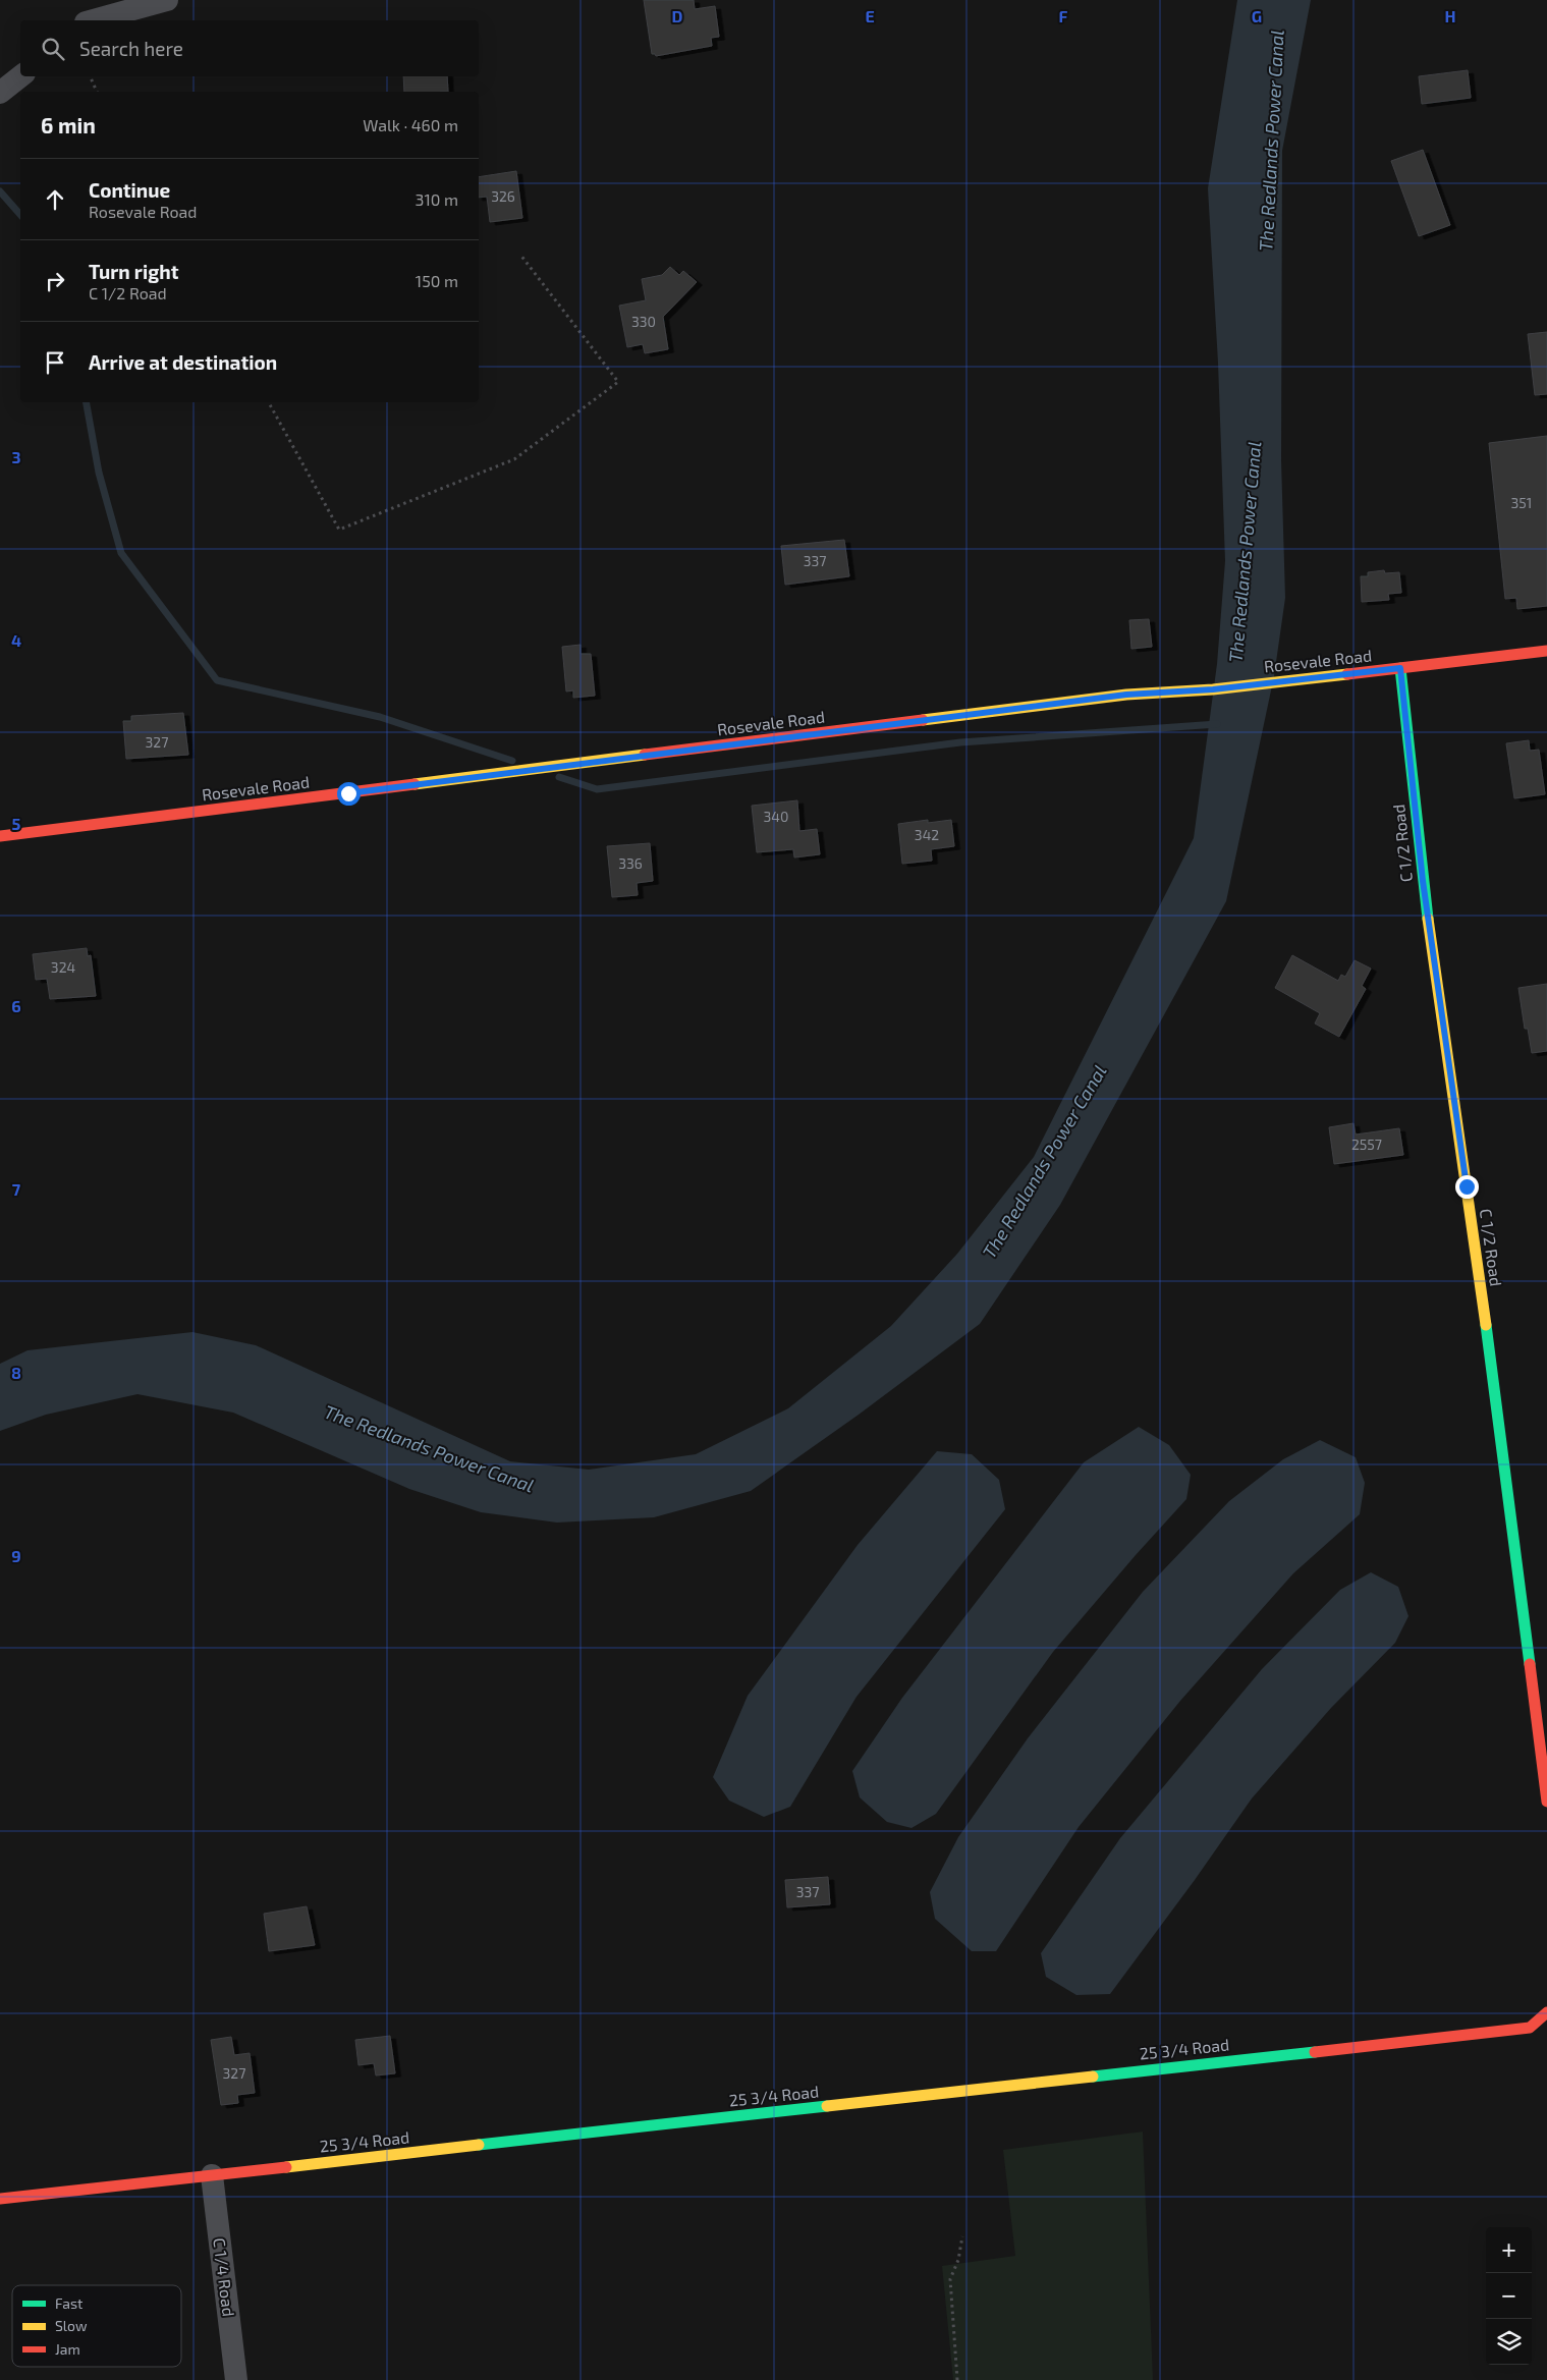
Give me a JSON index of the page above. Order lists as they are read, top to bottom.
{
  "streets": {
    "street": [
      "Rosevale Road",
      "C 1/2 Road",
      "25 3/4 Road",
      "C 1/4 Road"
    ]
  },
  "crossings": [
    ["Rosevale Road", "C 1/2 Road"],
    ["25 3/4 Road", "C 1/4 Road"]
  ],
  "water": ["The Redlands Power Canal"],
  "house_numbers": [
    "326",
    "330",
    "351",
    "337",
    "327",
    "340",
    "342",
    "336",
    "324",
    "2557",
    "337",
    "327"
  ],
  "legend": ["Fast", "Slow", "Jam"],
  "page": {
    "search": "Search here",
    "heading": ["6 min", "Walk · 460 m"],
    "list": [
      ["Continue", "Rosevale Road", "310 m"],
      ["Turn right", "C 1/2 Road", "150 m"],
      "Arrive at destination"
    ],
    "map_buttons": ["+", "−"]
  },
  "grid": {
    "columns": [
      "D",
      "E",
      "F",
      "G",
      "H"
    ],
    "rows": [
      "3",
      "4",
      "5",
      "6",
      "7",
      "8",
      "9"
    ]
  }
}
